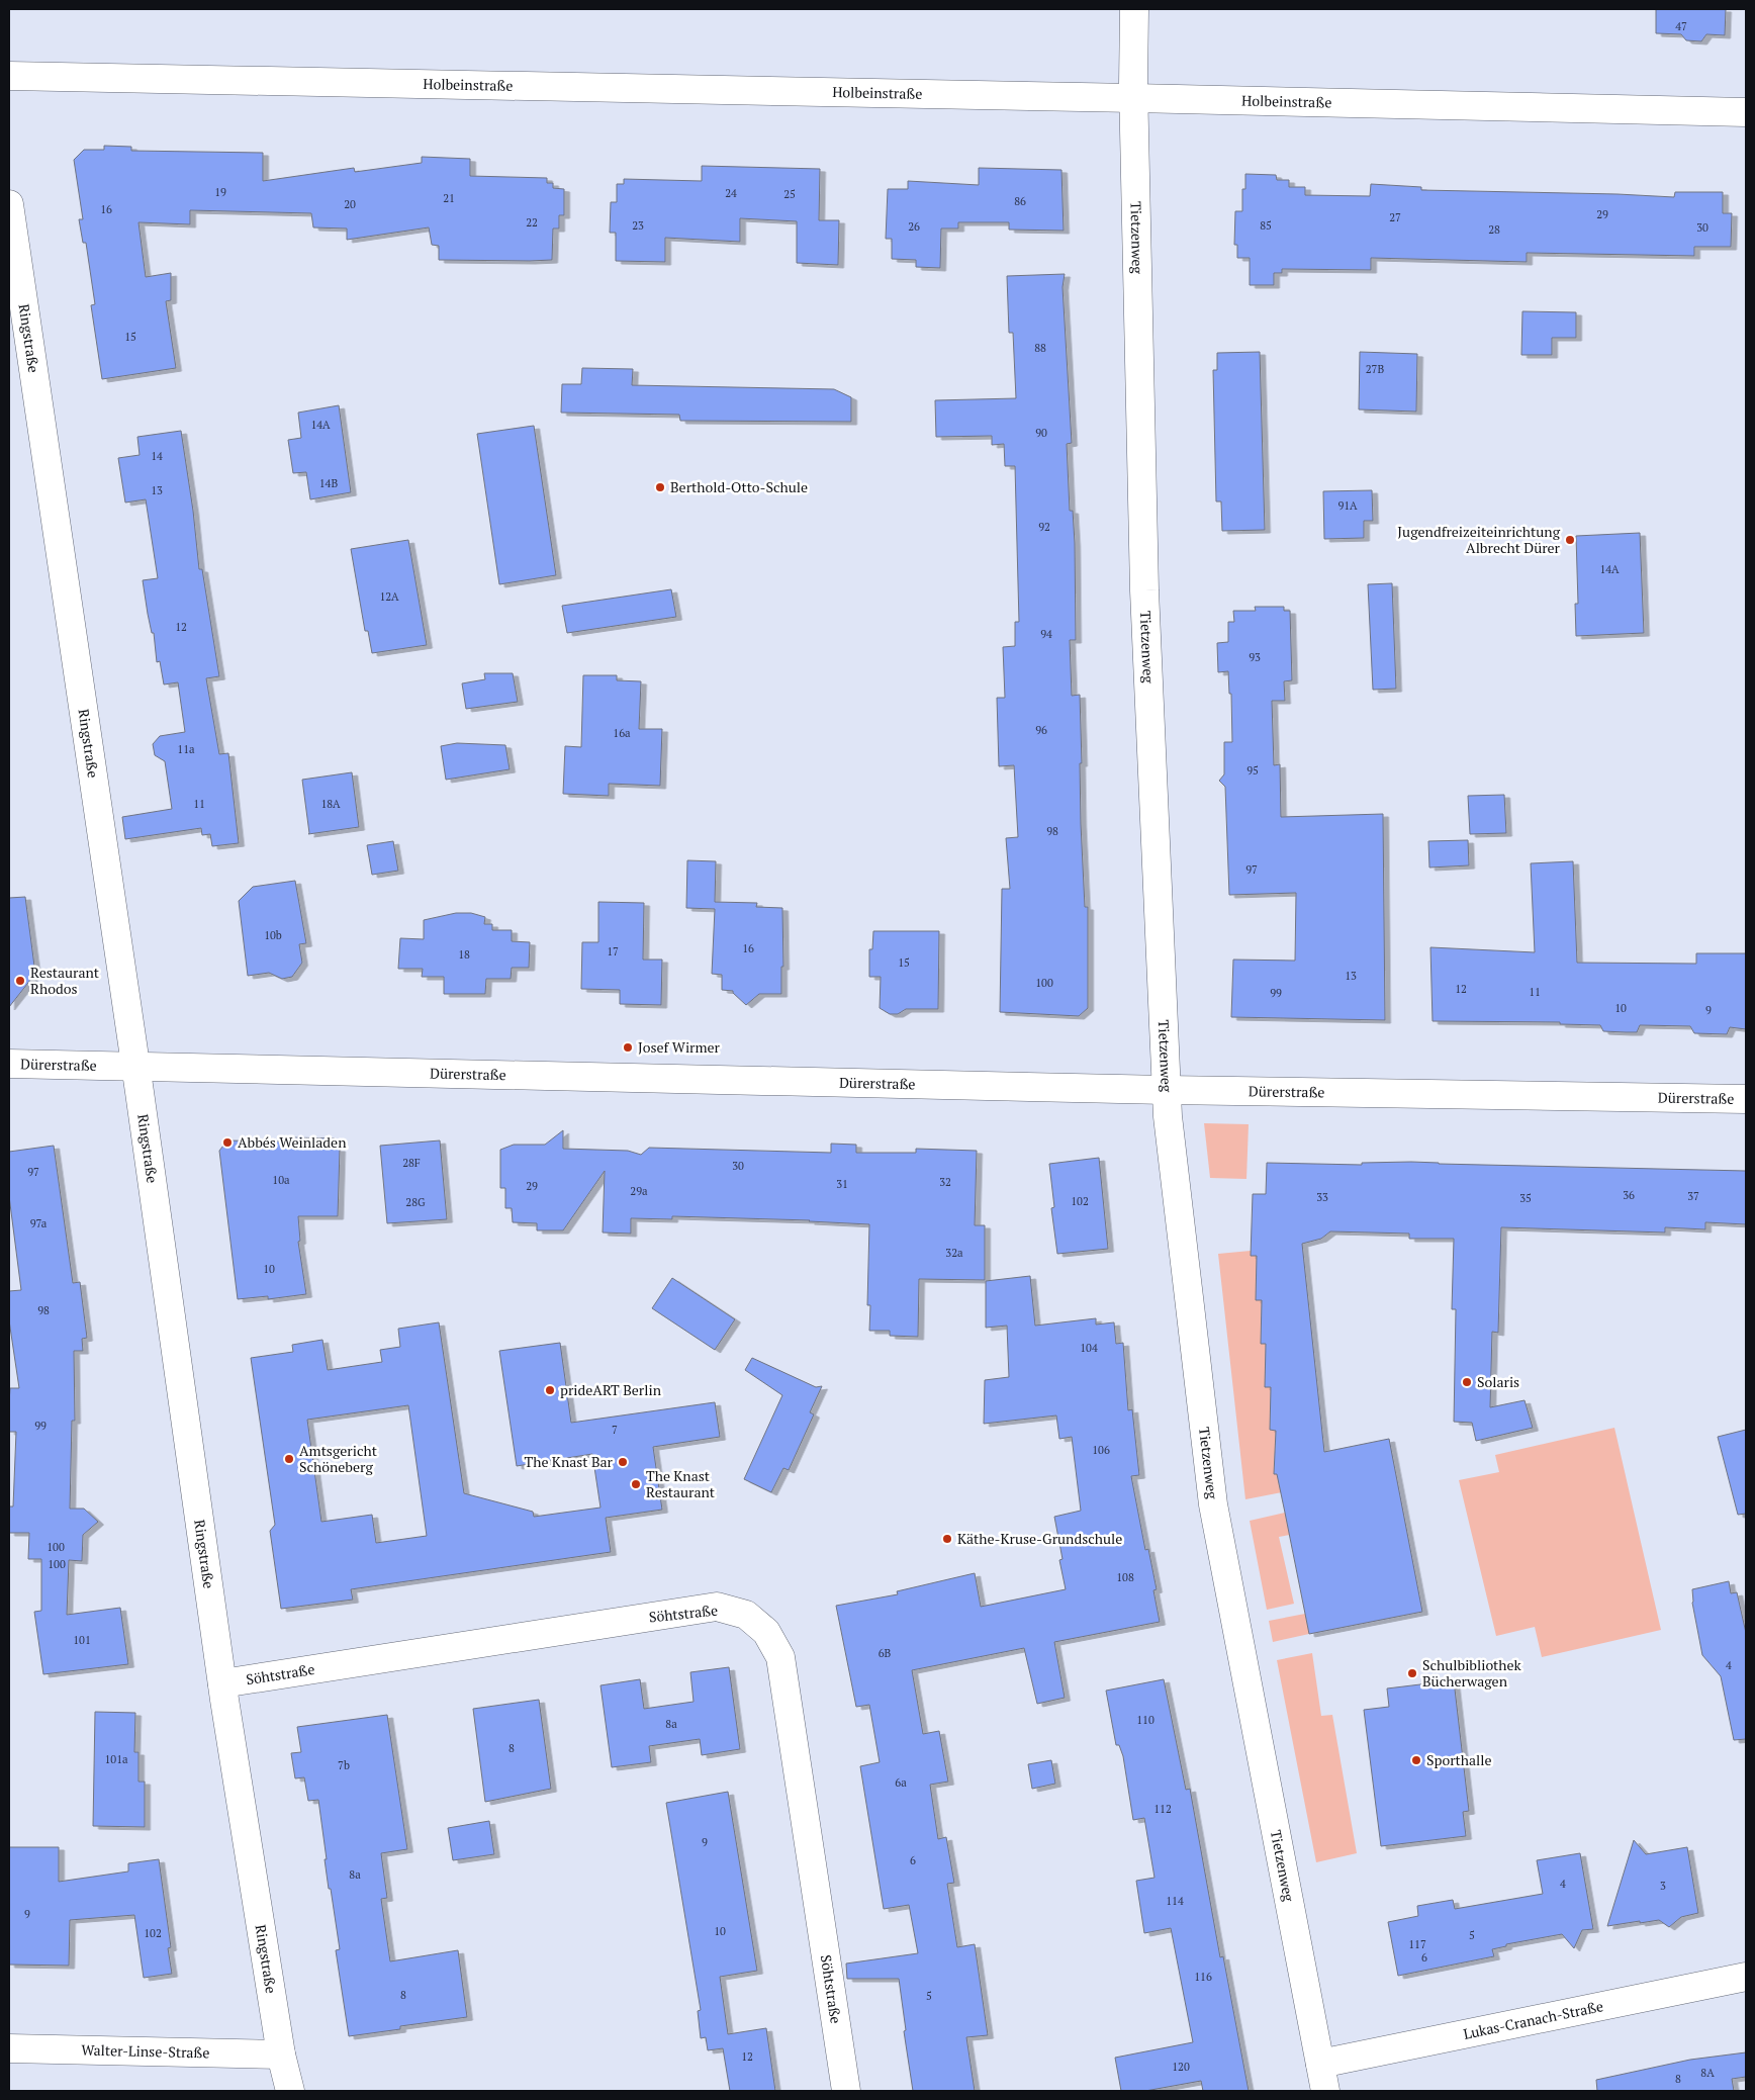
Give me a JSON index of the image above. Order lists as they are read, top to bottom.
{
  "streets": {
    "street": [
      "Holbeinstraße",
      "Tietzenweg",
      "Ringstraße",
      "Dürerstraße",
      "Söhtstraße",
      "Lukas-Cranach-Straße",
      "Walter-Linse-Straße"
    ]
  },
  "crossings": [
    ["Holbeinstraße", "Tietzenweg"],
    ["Tietzenweg", "Dürerstraße"],
    ["Tietzenweg", "Lukas-Cranach-Straße"],
    ["Ringstraße", "Dürerstraße"],
    ["Ringstraße", "Söhtstraße"],
    ["Ringstraße", "Walter-Linse-Straße"]
  ],
  "places": [
    "Berthold-Otto-Schule",
    "Jugendfreizeiteinrichtung Albrecht Dürer",
    "Restaurant Rhodos",
    "Josef Wirmer",
    "Abbés Weinladen",
    "Solaris",
    "prideART Berlin",
    "Amtsgericht Schöneberg",
    "The Knast Bar",
    "The Knast Restaurant",
    "Käthe-Kruse-Grundschule",
    "Schulbibliothek Bücherwagen",
    "Sporthalle"
  ],
  "house_numbers": [
    "47",
    "19",
    "24",
    "25",
    "21",
    "86",
    "20",
    "16",
    "29",
    "27",
    "22",
    "23",
    "85",
    "26",
    "30",
    "28",
    "15",
    "88",
    "27B",
    "14A",
    "90",
    "14",
    "14B",
    "13",
    "91A",
    "92",
    "14A",
    "12A",
    "12",
    "94",
    "93",
    "96",
    "16a",
    "11a",
    "95",
    "11",
    "18A",
    "98",
    "97",
    "10b",
    "16",
    "17",
    "18",
    "15",
    "13",
    "100",
    "12",
    "11",
    "99",
    "10",
    "9",
    "28F",
    "30",
    "97",
    "10a",
    "32",
    "31",
    "29",
    "29a",
    "36",
    "37",
    "33",
    "35",
    "102",
    "28G",
    "97a",
    "32a",
    "10",
    "98",
    "104",
    "99",
    "7",
    "106",
    "100",
    "100",
    "108",
    "101",
    "6B",
    "4",
    "110",
    "8a",
    "8",
    "101a",
    "7b",
    "6a",
    "112",
    "9",
    "6",
    "8a",
    "4",
    "3",
    "114",
    "9",
    "10",
    "102",
    "5",
    "117",
    "6",
    "116",
    "8",
    "5",
    "12",
    "120",
    "8A",
    "8"
  ]
}
